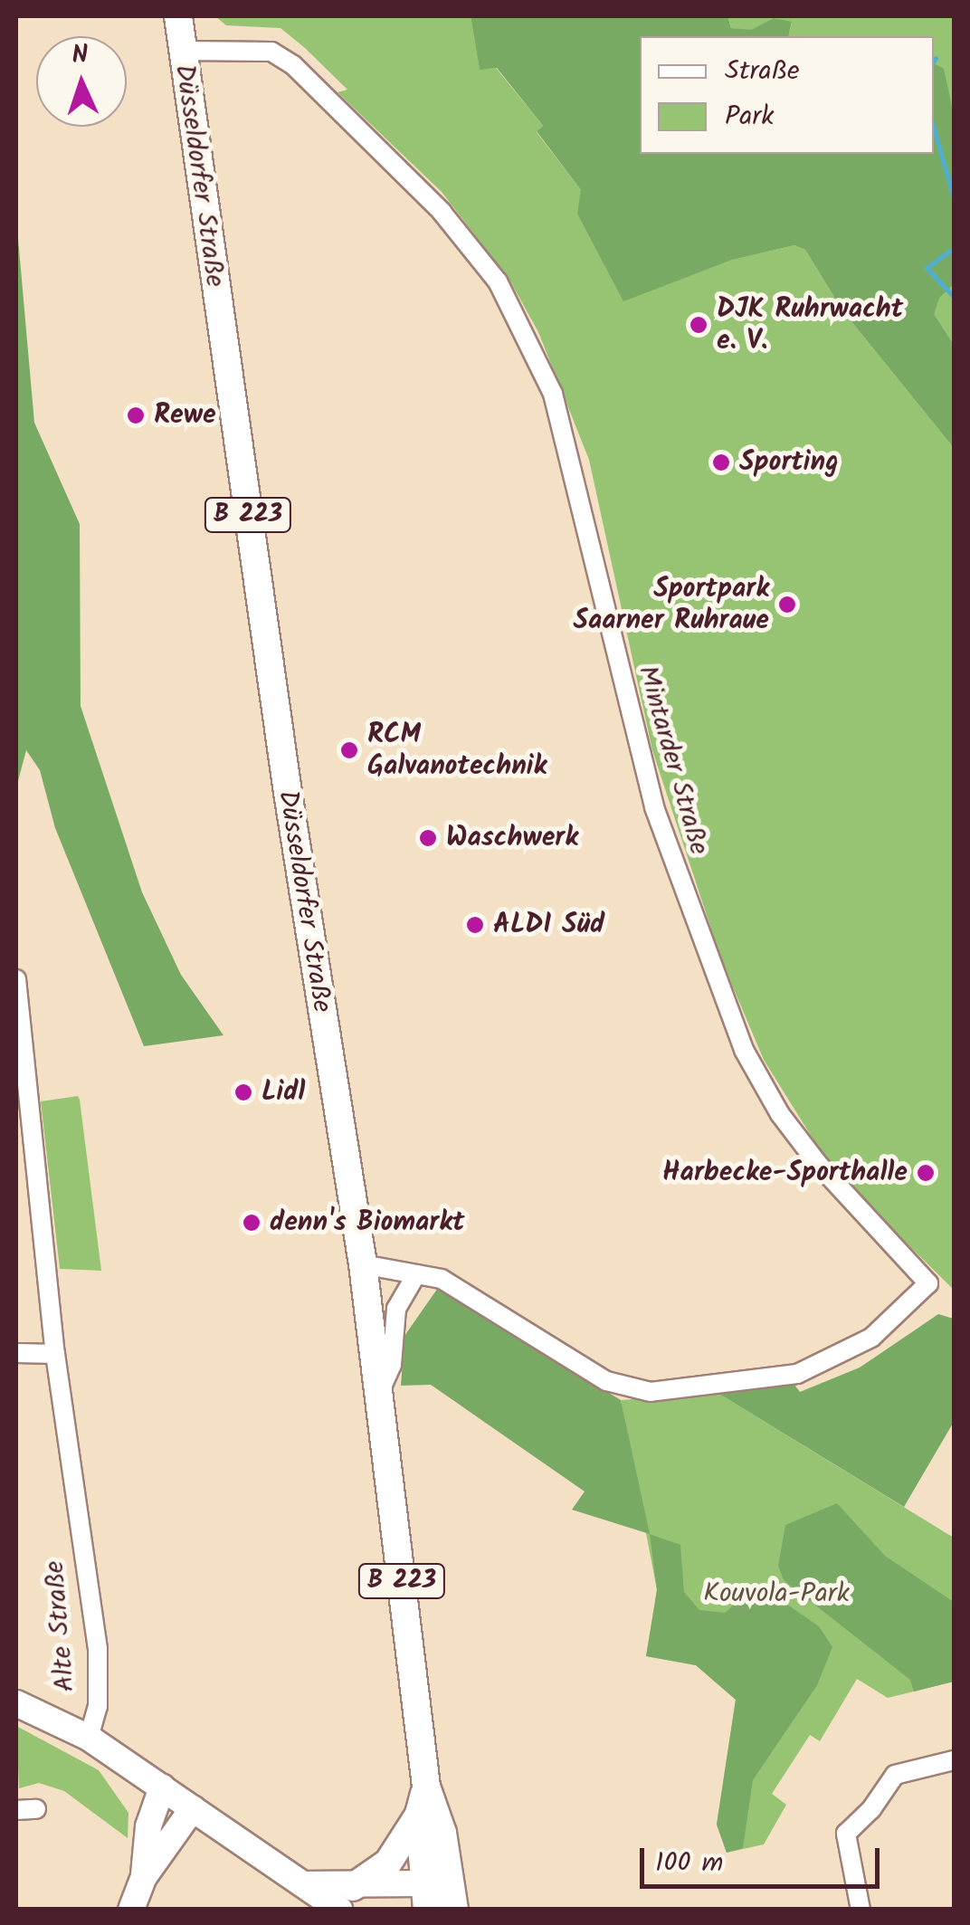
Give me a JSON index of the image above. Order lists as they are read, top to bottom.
{
  "streets": {
    "main road": ["Düsseldorfer Straße", "B 223"],
    "street": ["Mintarder Straße", "Alte Straße"]
  },
  "crossings": [
    ["Düsseldorfer Straße", "Mintarder Straße"]
  ],
  "parks": ["Kouvola-Park"],
  "places": [
    "DJK Ruhrwacht e. V.",
    "Rewe",
    "Sporting",
    "Sportpark Saarner Ruhraue",
    "RCM Galvanotechnik",
    "Waschwerk",
    "ALDI Süd",
    "Lidl",
    "Harbecke-Sporthalle",
    "denn's Biomarkt"
  ],
  "legend": ["Straße", "Park"],
  "scale_bar": "100 m",
  "north": "top"
}
